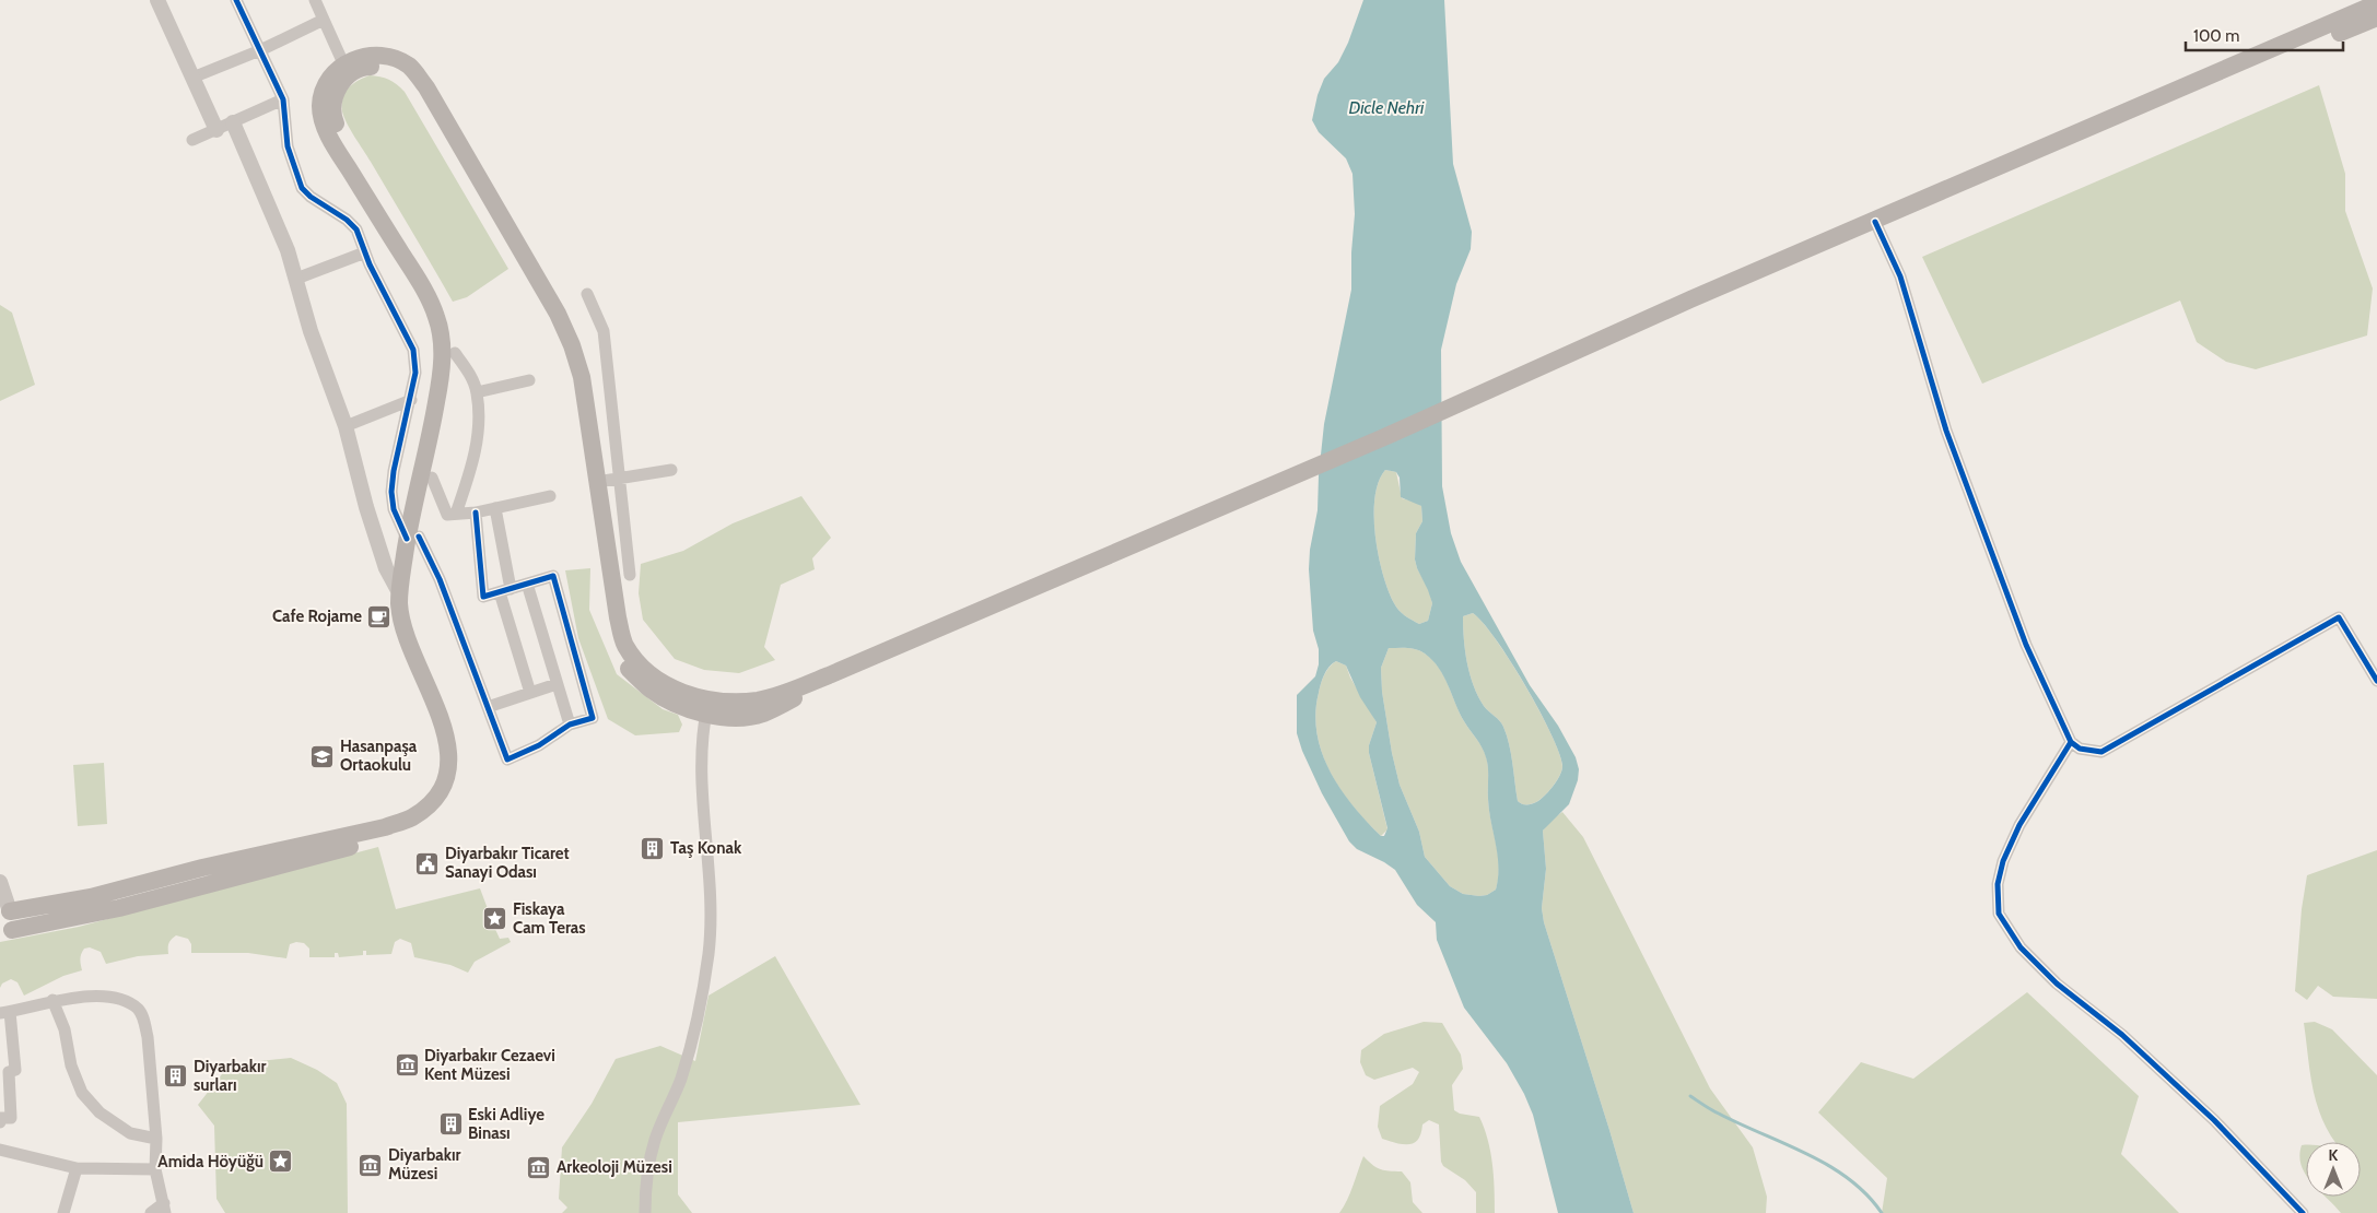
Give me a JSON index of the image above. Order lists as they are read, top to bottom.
{
  "water": ["Dicle Nehri"],
  "places": {
    "cafe": ["Cafe Rojame"],
    "school or university": ["Hasanpaşa Ortaokulu"],
    "building": ["Taş Konak", "Diyarbakır surları", "Eski Adliye Binası"],
    "public building": ["Diyarbakır Ticaret Sanayi Odası"],
    "place": ["Fiskaya Cam Teras", "Amida Höyüğü"],
    "museum": ["Diyarbakır Cezaevi Kent Müzesi", "Diyarbakır Müzesi", "Arkeoloji Müzesi"]
  },
  "scale_bar": "100 m",
  "north": "top"
}
